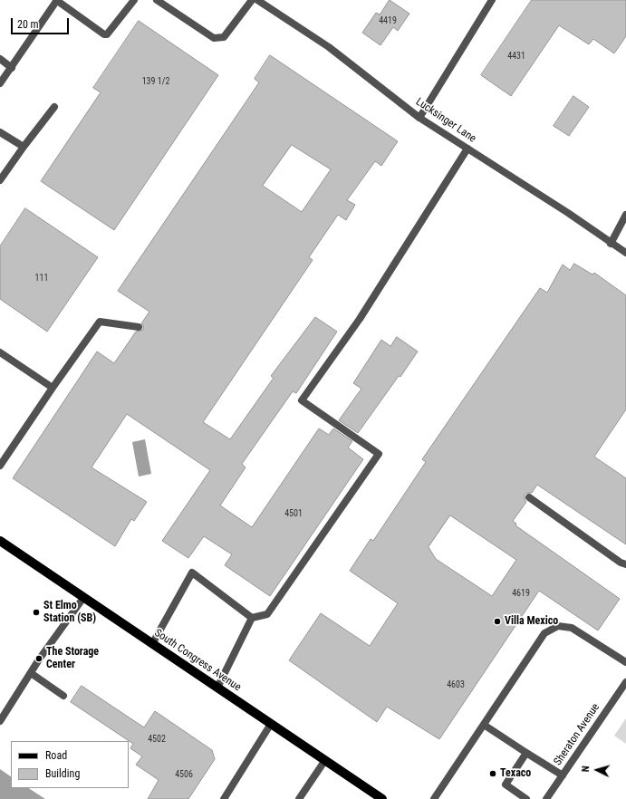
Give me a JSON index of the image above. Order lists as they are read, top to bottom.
{
  "streets": {
    "main road": ["South Congress Avenue"],
    "street": ["Lucksinger Lane", "Sheraton Avenue"]
  },
  "places": [
    "St Elmo Station (SB)",
    "Villa Mexico",
    "The Storage Center",
    "Texaco"
  ],
  "house_numbers": [
    "4419",
    "4431",
    "139 1/2",
    "111",
    "4501",
    "4619",
    "4603",
    "4502",
    "4506"
  ],
  "legend": ["Road", "Building"],
  "scale_bar": "20 m",
  "north": "left"
}
